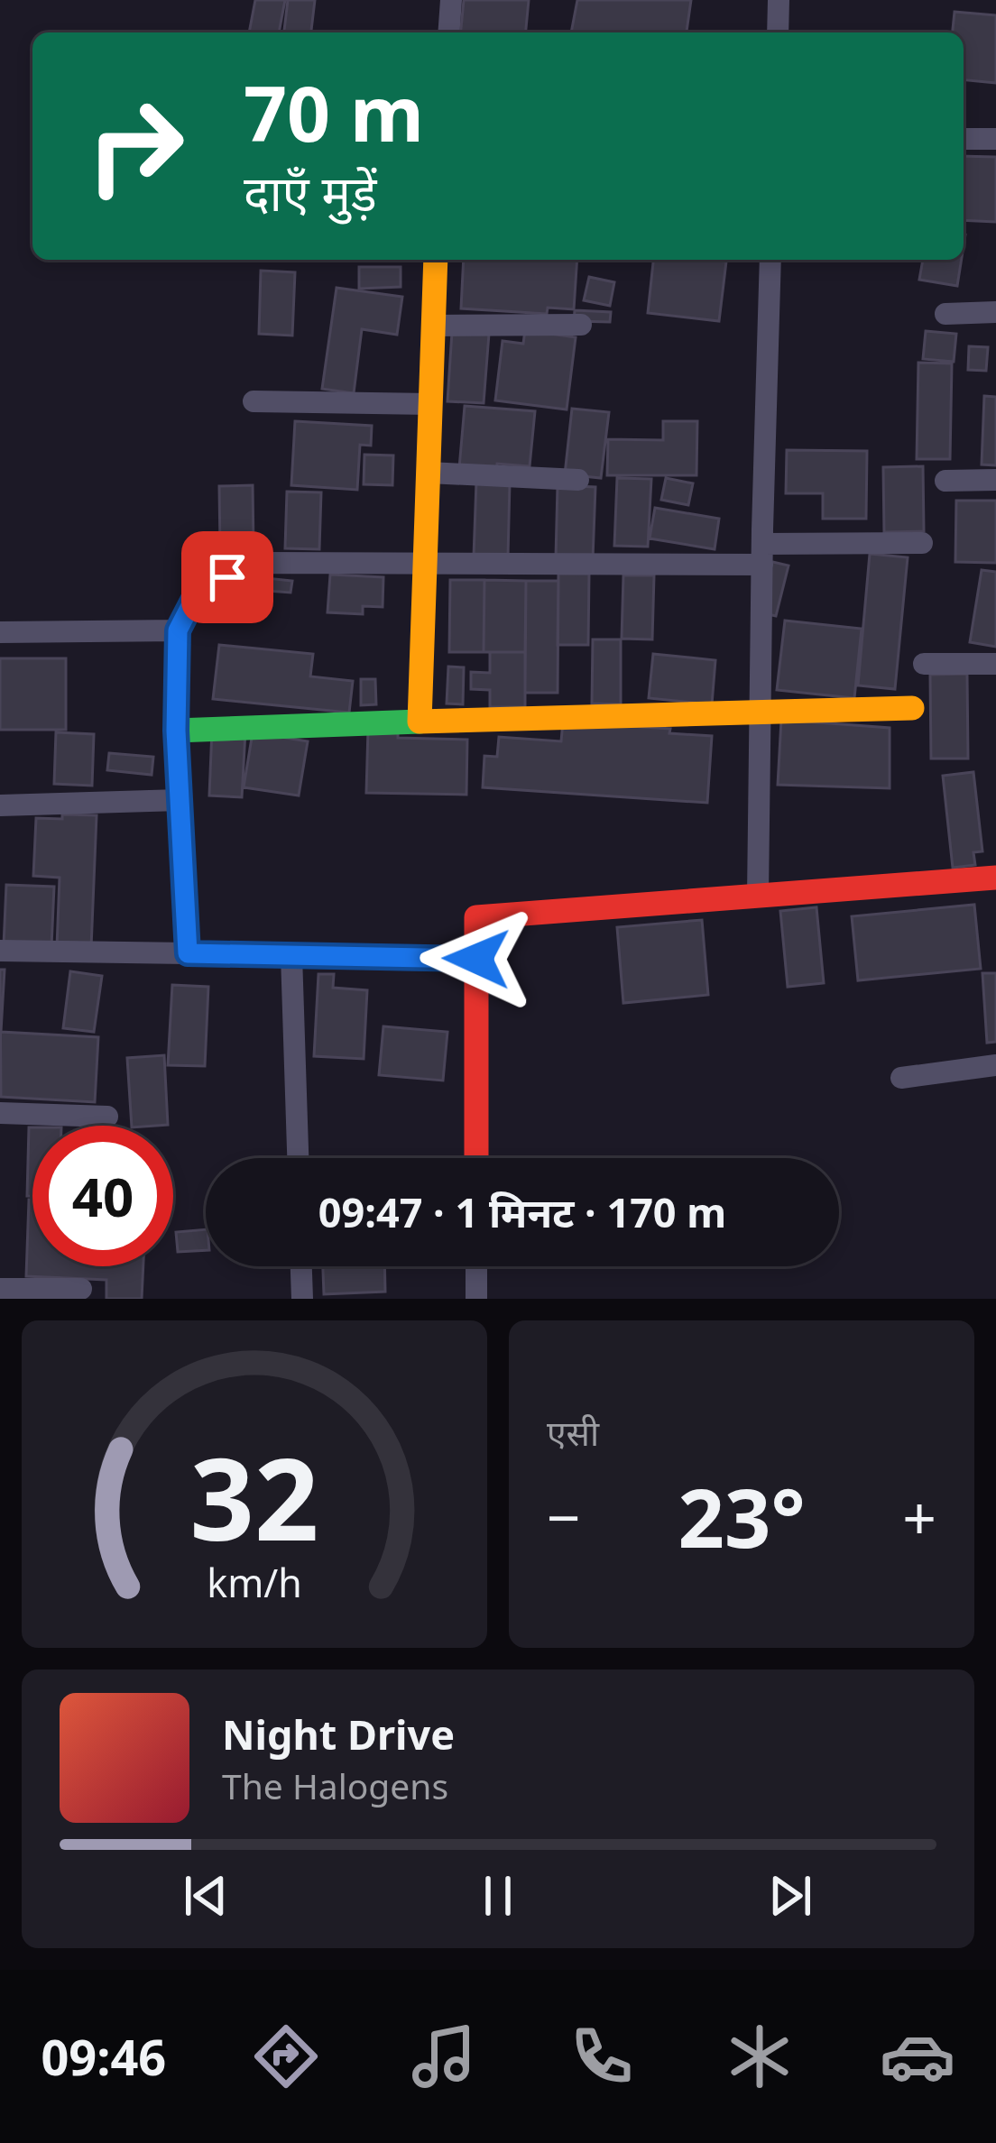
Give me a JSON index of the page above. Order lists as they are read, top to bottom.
{
  "page": {
    "turn": ["70 m", "दाएँ मुड़ें"],
    "limit": "40",
    "trip": "09:47 · 1 मिनट · 170 m",
    "tile": "एसी",
    "heat": ["−", "23°", "+"],
    "song": ["Night Drive", "The Halogens"],
    "tabs": "09:46",
    "gauge": ["32", "km/h"]
  }
}
